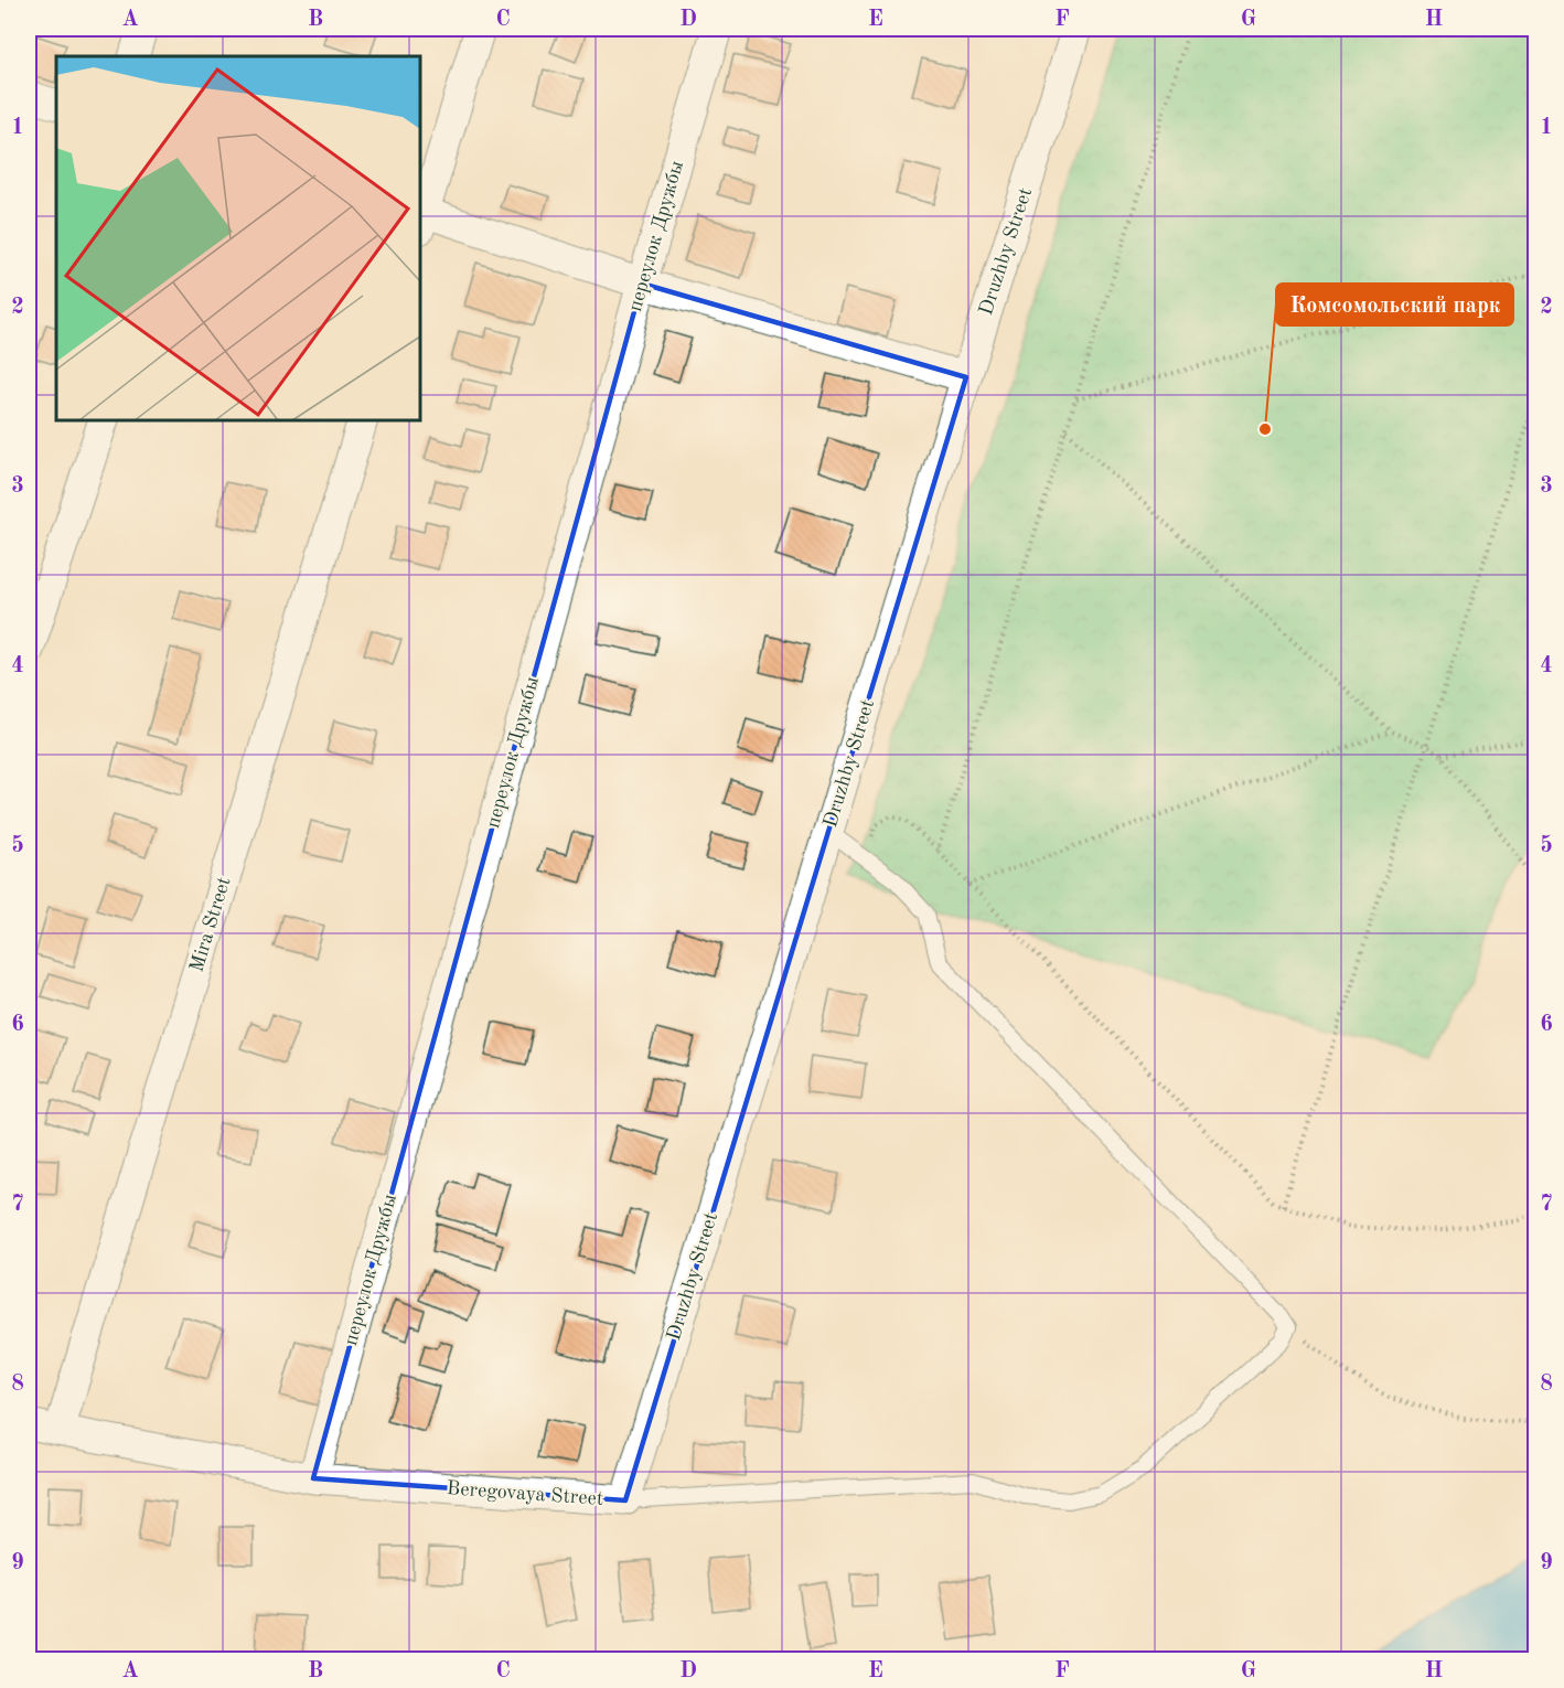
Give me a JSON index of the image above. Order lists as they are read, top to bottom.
{
  "streets": {
    "street": [
      "переулок Дружбы",
      "Druzhby Street",
      "Mira Street",
      "Beregovaya Street"
    ]
  },
  "crossings": [
    ["переулок Дружбы", "Beregovaya Street"],
    ["Druzhby Street", "Beregovaya Street"],
    ["Mira Street", "Beregovaya Street"]
  ],
  "places": ["Комсомольский парк"],
  "grid": {
    "columns": [
      "A",
      "B",
      "C",
      "D",
      "E",
      "F",
      "G",
      "H"
    ],
    "rows": [
      "1",
      "2",
      "3",
      "4",
      "5",
      "6",
      "7",
      "8",
      "9"
    ]
  }
}
